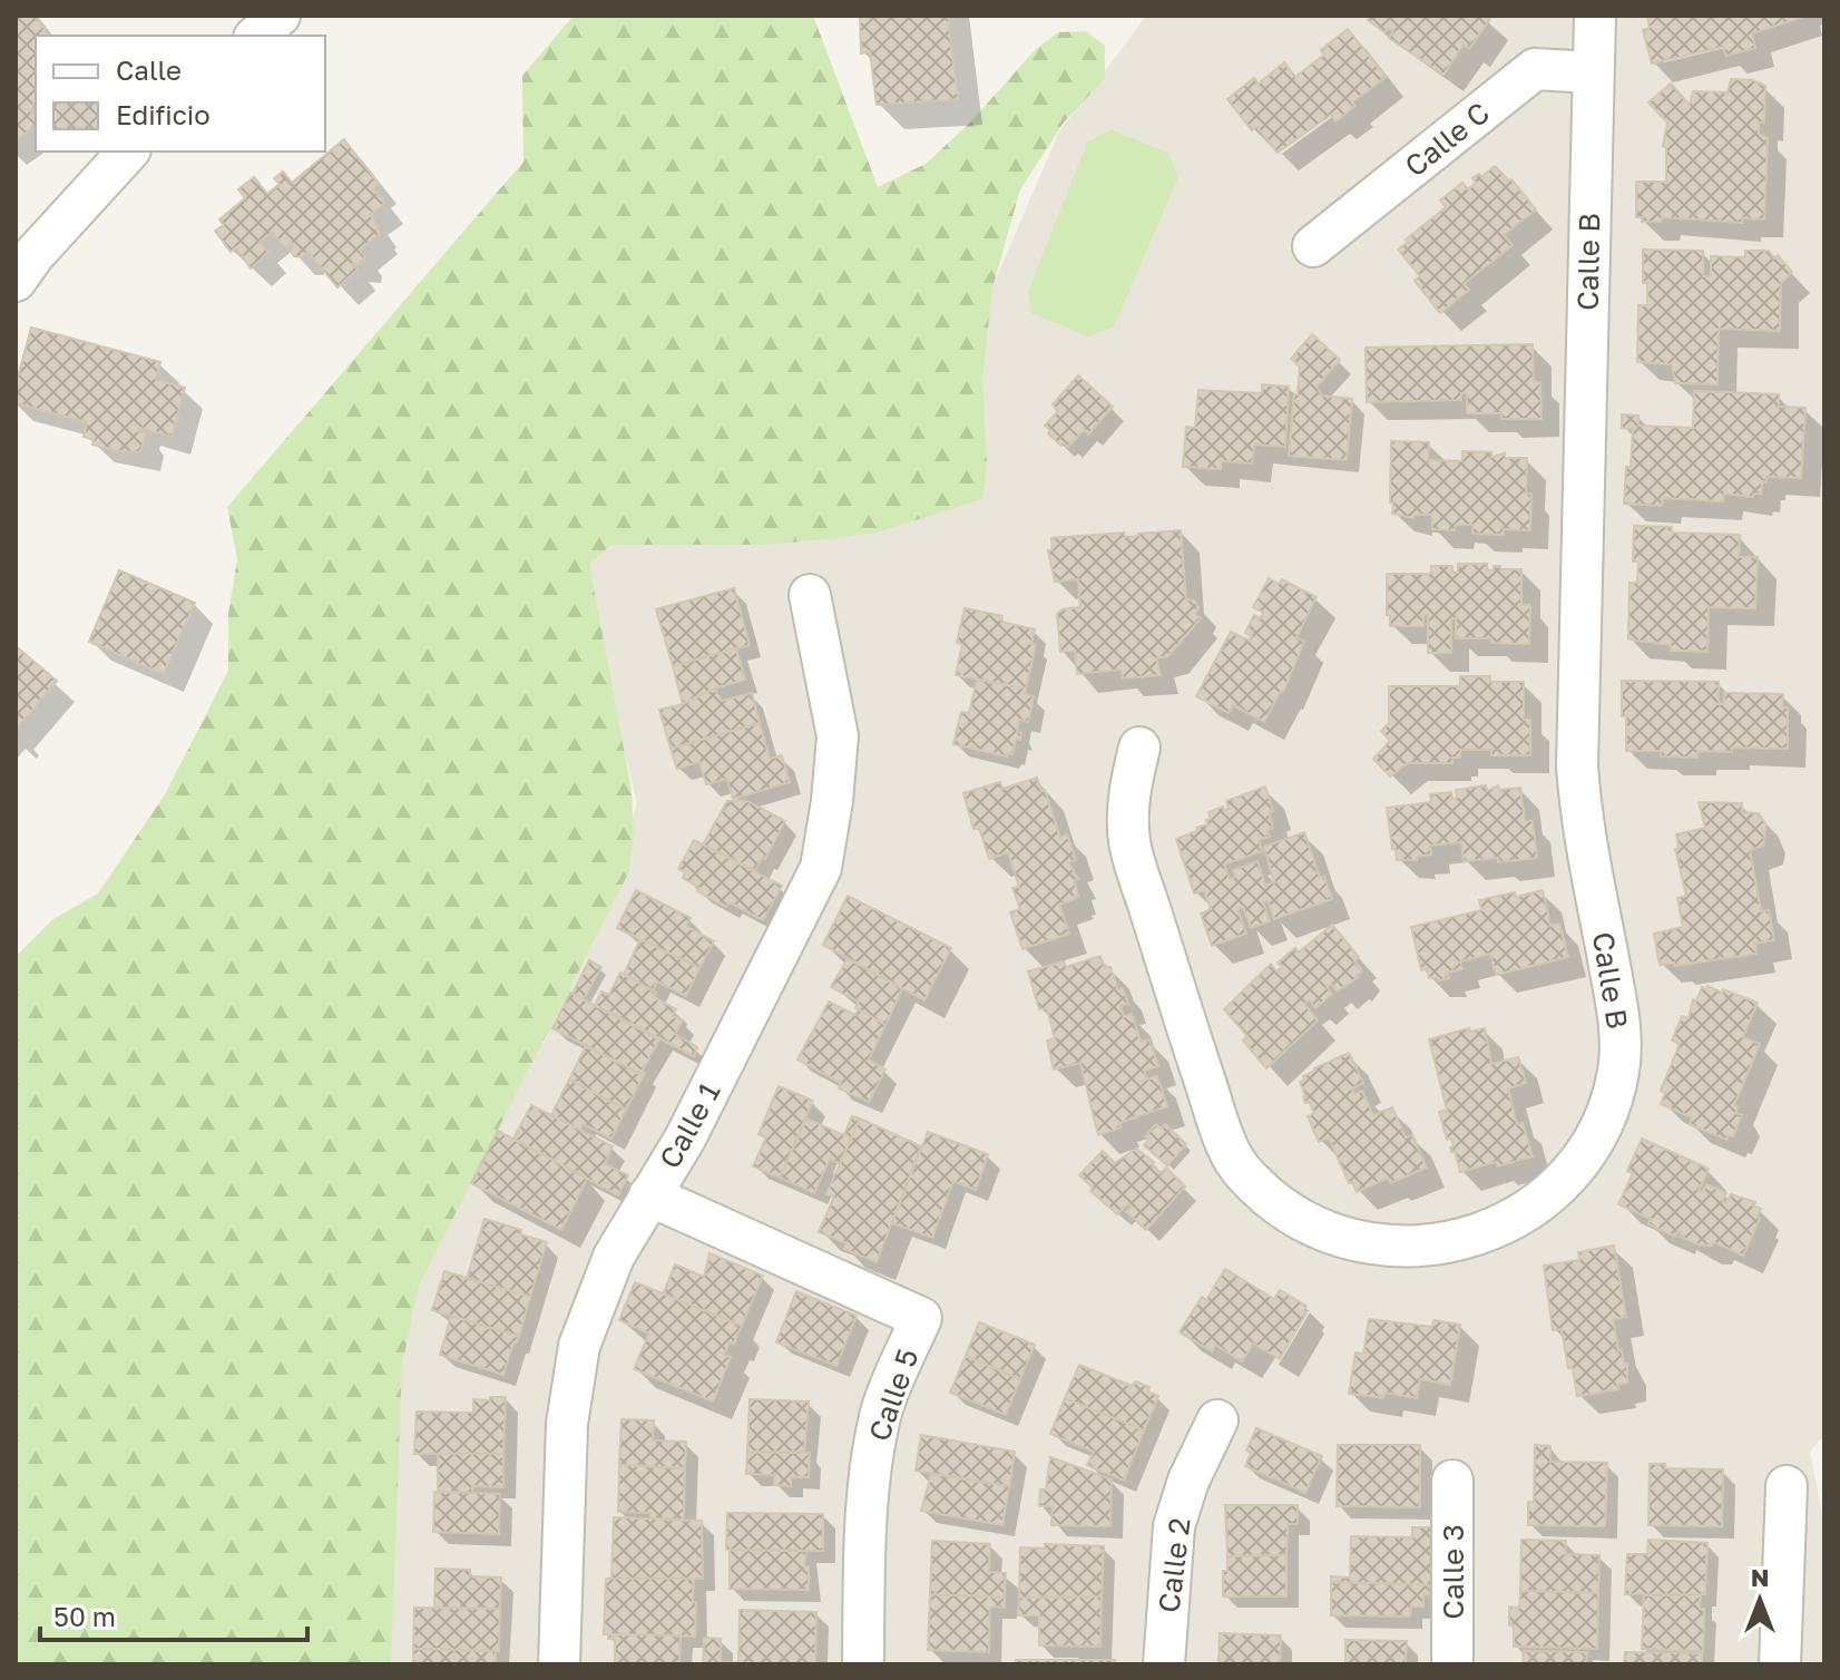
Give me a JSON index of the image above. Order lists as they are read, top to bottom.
{
  "streets": {
    "street": [
      "Calle C",
      "Calle B",
      "Calle 1",
      "Calle 5",
      "Calle 2",
      "Calle 3"
    ]
  },
  "crossings": [
    ["Calle C", "Calle B"],
    ["Calle 1", "Calle 5"]
  ],
  "legend": ["Calle", "Edificio"],
  "scale_bar": "50 m",
  "north": "top"
}
